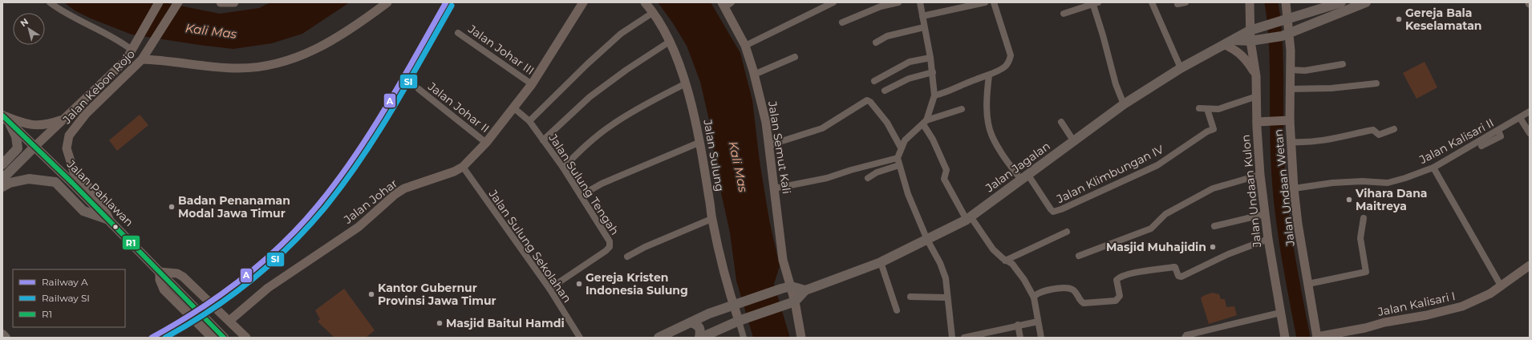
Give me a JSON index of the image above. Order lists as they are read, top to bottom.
{
  "streets": {
    "main road": ["Jalan Kebon Rojo", "Jalan Jagalan", "Jalan Pahlawan"],
    "street": [
      "Jalan Johar III",
      "Jalan Johar II",
      "Jalan Kalisari II",
      "Jalan Semut Kali",
      "Jalan Sulung",
      "Jalan Klimbungan IV",
      "Jalan Sulung Tengah",
      "Jalan Undaan Wetan",
      "Jalan Undaan Kulon",
      "Jalan Johar",
      "Jalan Sulung Sekolahan",
      "Jalan Kalisari I"
    ]
  },
  "crossings": [
    ["Jalan Johar III", "Jalan Johar"],
    ["Jalan Kebon Rojo", "Jalan Pahlawan"],
    ["Jalan Johar II", "Jalan Johar"],
    ["Jalan Kalisari II", "Jalan Undaan Wetan"],
    ["Jalan Semut Kali", "Jalan Jagalan"],
    ["Jalan Jagalan", "Jalan Klimbungan IV"],
    ["Jalan Jagalan", "Jalan Undaan Wetan"],
    ["Jalan Jagalan", "Jalan Undaan Kulon"],
    ["Jalan Sulung Tengah", "Jalan Johar"],
    ["Jalan Sulung Tengah", "Jalan Sulung Sekolahan"],
    ["Jalan Undaan Wetan", "Jalan Kalisari I"],
    ["Jalan Johar", "Jalan Sulung Sekolahan"]
  ],
  "water": ["Kali Mas"],
  "places": [
    "Gereja Bala Keselamatan",
    "Vihara Dana Maitreya",
    "Badan Penanaman Modal Jawa Timur",
    "Masjid Muhajidin",
    "Gereja Kristen Indonesia Sulung",
    "Kantor Gubernur Provinsi Jawa Timur",
    "Masjid Baitul Hamdi"
  ],
  "lines": ["rail line A", "rail line SI", "transit line R1"],
  "legend": ["Railway A", "Railway SI", "R1"],
  "north": "top left"
}
